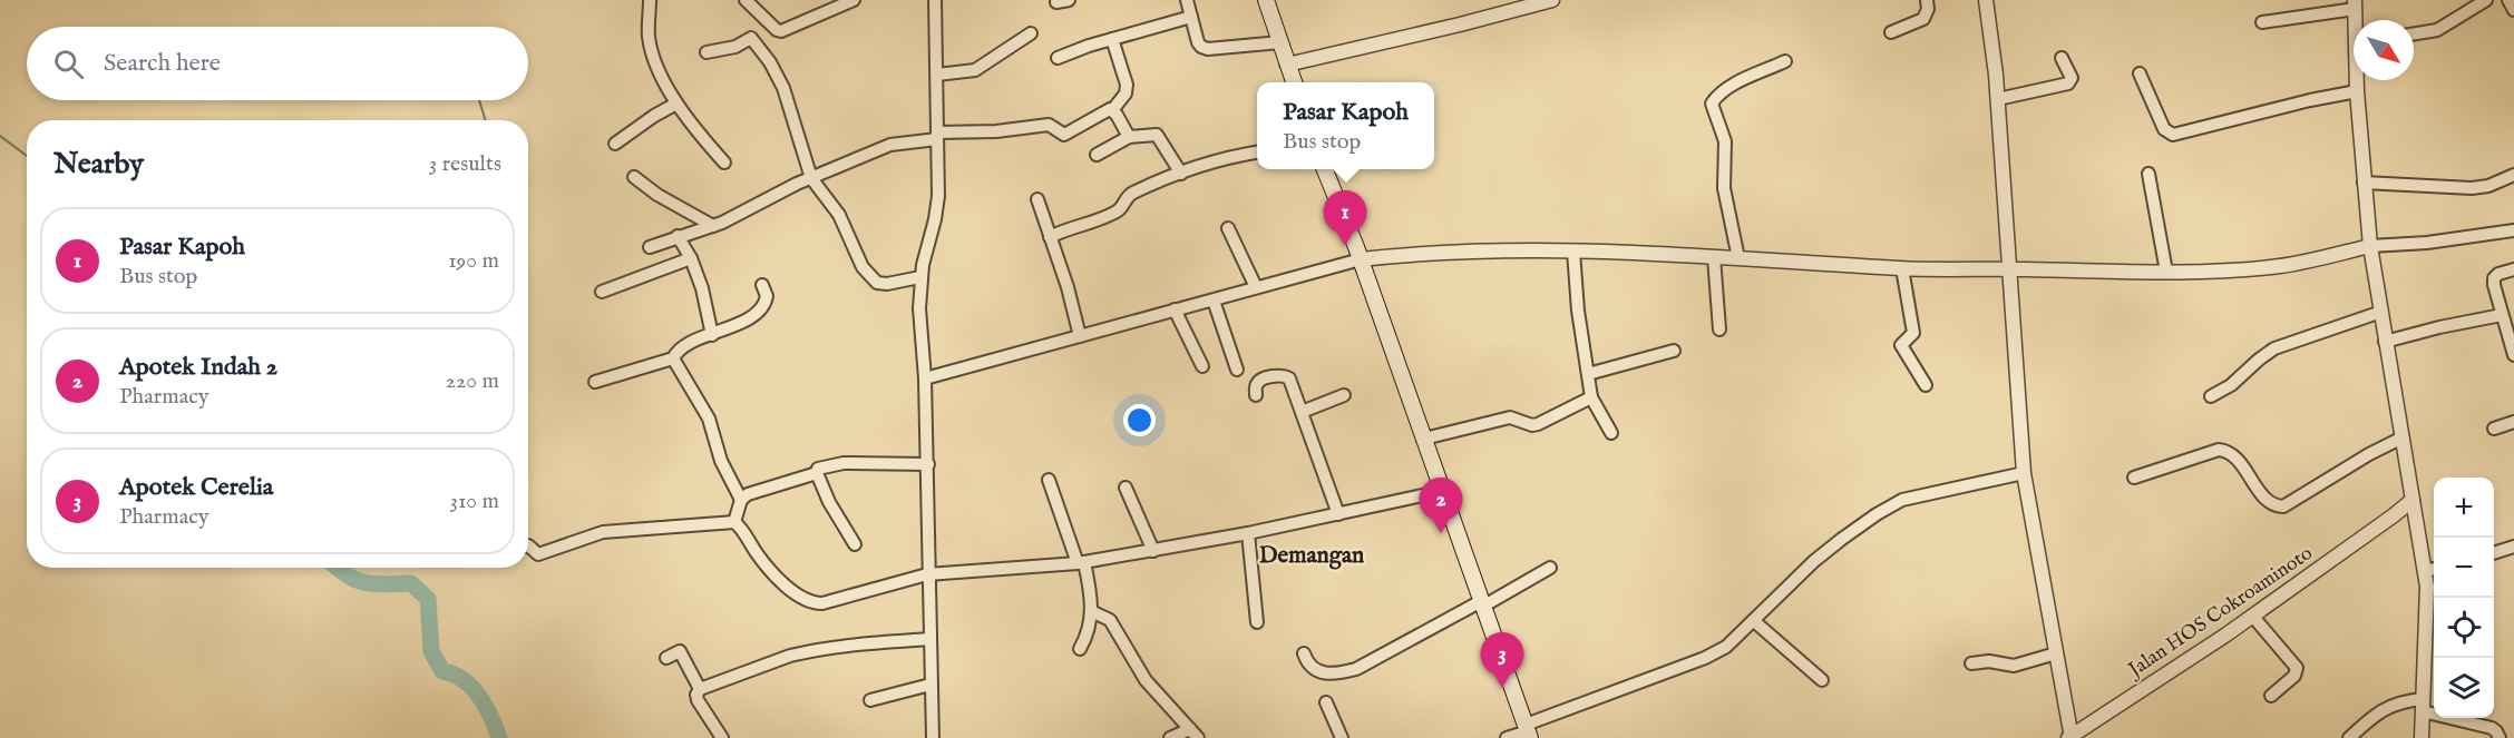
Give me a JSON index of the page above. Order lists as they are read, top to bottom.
{
  "streets": {
    "street": ["Jalan HOS Cokroaminoto"]
  },
  "districts": ["Demangan"],
  "north": "bottom right",
  "page": {
    "search": "Search here",
    "popup": ["Pasar Kapoh", "Bus stop"],
    "heading": ["Nearby", "3 results"],
    "pins": ["1", "2", "3"],
    "list": [
      {
        "mark": "1",
        "name": "Pasar Kapoh",
        "note": "Bus stop",
        "value": "190 m"
      },
      {
        "mark": "2",
        "name": "Apotek Indah 2",
        "note": "Pharmacy",
        "value": "220 m"
      },
      {
        "mark": "3",
        "name": "Apotek Cerelia",
        "note": "Pharmacy",
        "value": "310 m"
      }
    ],
    "map_buttons": ["+", "−"]
  }
}
